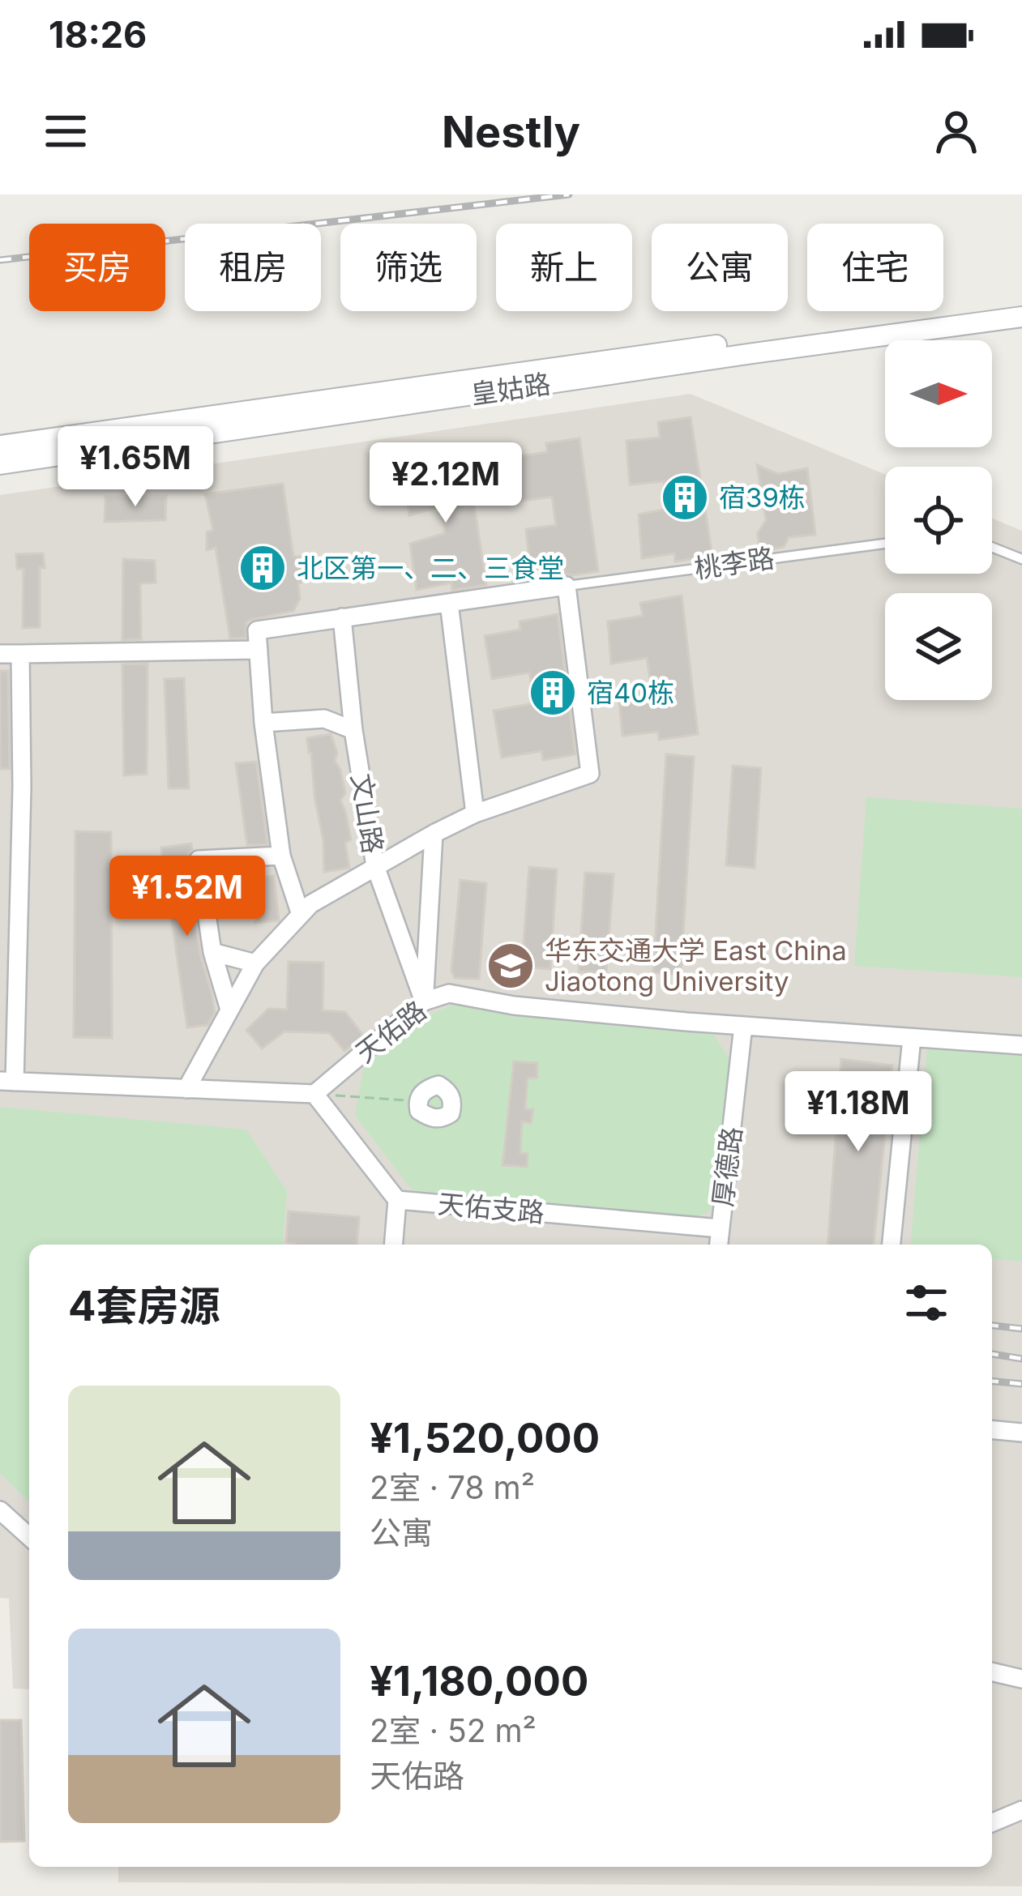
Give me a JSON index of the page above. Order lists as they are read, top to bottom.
{
  "streets": {
    "street": [
      "皇姑路",
      "文山路",
      "天佑路",
      "厚德路",
      "天佑支路"
    ],
    "lane": ["桃李路"]
  },
  "crossings": [
    ["文山路", "天佑路"],
    ["天佑路", "厚德路"],
    ["厚德路", "天佑支路"]
  ],
  "places": {
    "building": ["宿39栋", "北区第一、二、三食堂", "宿40栋"],
    "school or university": ["华东交通大学 East China Jiaotong University"]
  },
  "north": "right",
  "page": {
    "status": "18:26",
    "header": "Nestly",
    "chip": [
      "买房",
      "租房",
      "筛选",
      "新上",
      "公寓",
      "住宅"
    ],
    "price": [
      "¥1.65M",
      "¥2.12M",
      "¥1.52M",
      "¥1.18M"
    ],
    "heading": "4套房源",
    "list": [
      {
        "name": "¥1,520,000",
        "note": "2室 · 78 m² · 公寓"
      },
      {
        "name": "¥1,180,000",
        "note": "2室 · 52 m² · 天佑路"
      }
    ]
  }
}
